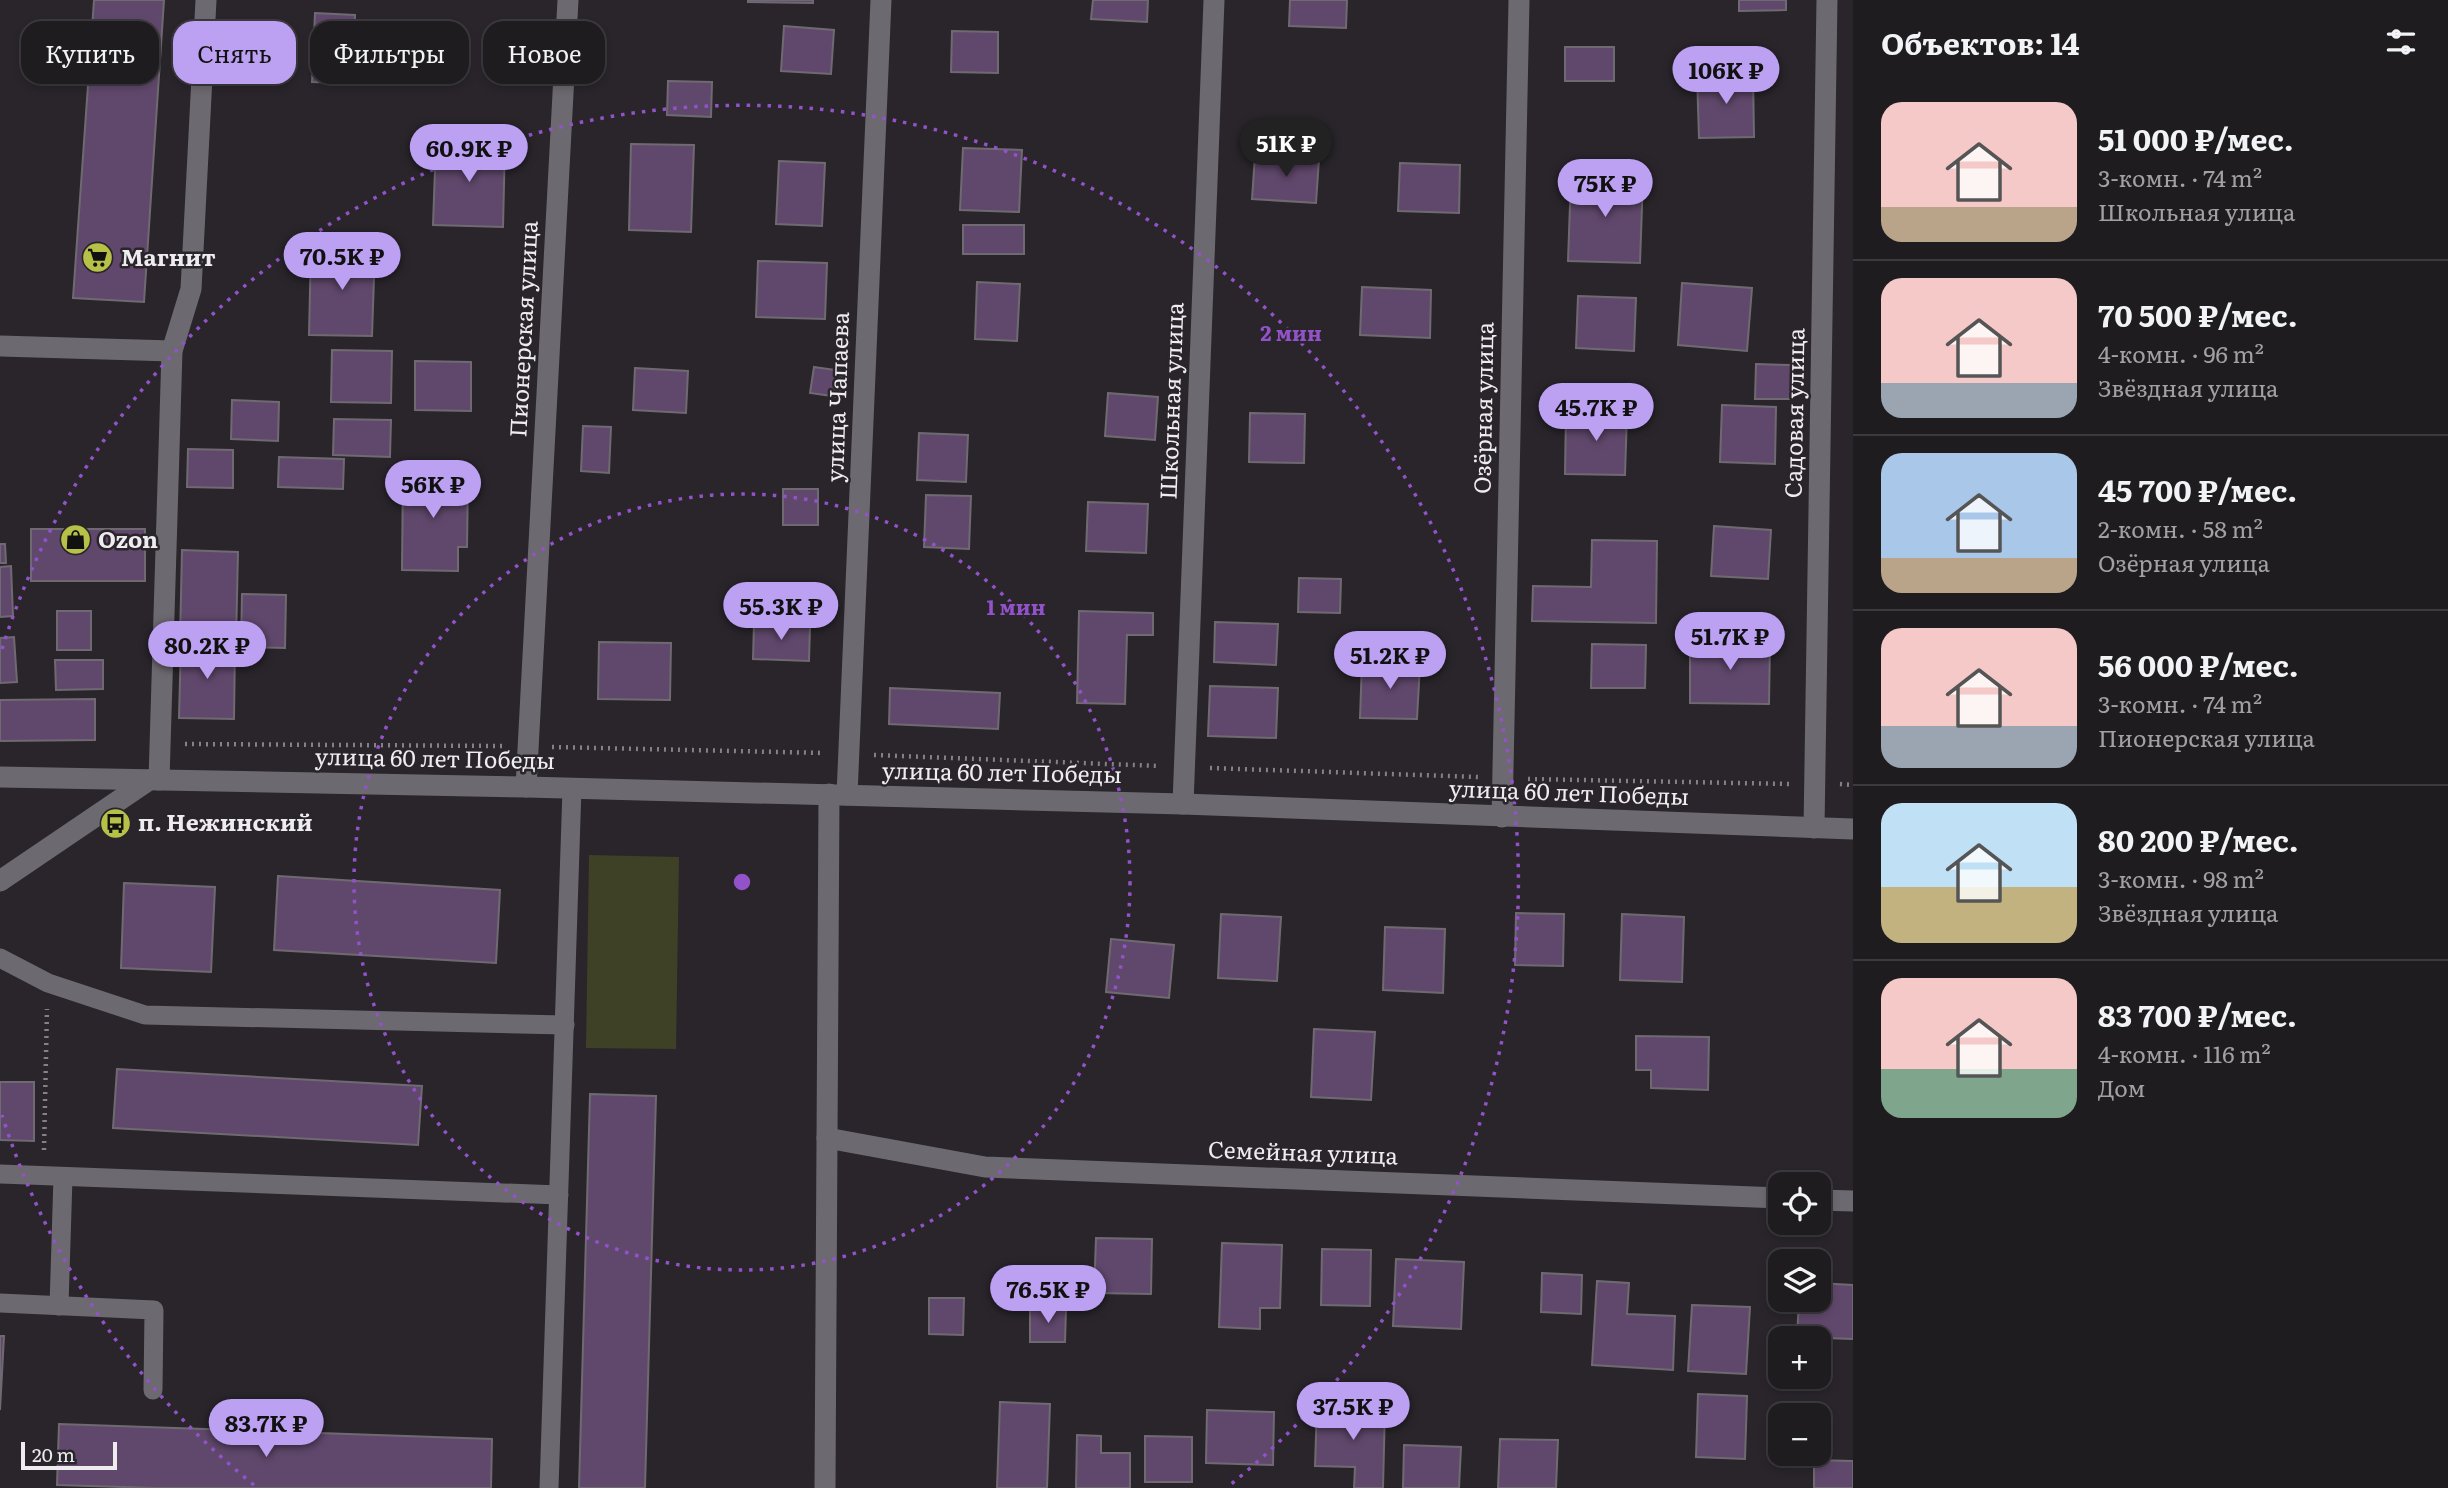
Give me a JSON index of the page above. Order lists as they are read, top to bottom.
{
  "streets": {
    "street": [
      "Пионерская улица",
      "улица Чапаева",
      "Школьная улица",
      "Озёрная улица",
      "Садовая улица",
      "улица 60 лет Победы",
      "Семейная улица"
    ]
  },
  "crossings": [
    ["Пионерская улица", "улица 60 лет Победы"],
    ["улица Чапаева", "улица 60 лет Победы"],
    ["улица Чапаева", "Семейная улица"],
    ["Школьная улица", "улица 60 лет Победы"],
    ["Озёрная улица", "улица 60 лет Победы"],
    ["Садовая улица", "улица 60 лет Победы"]
  ],
  "places": {
    "supermarket": ["Магнит"],
    "shop": ["Ozon"],
    "bus stop": ["п. Нежинский"]
  },
  "scale_bar": "20 m",
  "page": {
    "heading": "Объектов: 14",
    "chip": [
      "Купить",
      "Снять",
      "Фильтры",
      "Новое"
    ],
    "price": [
      "106K ₽",
      "51K ₽",
      "60.9K ₽",
      "75K ₽",
      "70.5K ₽",
      "45.7K ₽",
      "56K ₽",
      "55.3K ₽",
      "51.7K ₽",
      "80.2K ₽",
      "51.2K ₽",
      "76.5K ₽",
      "37.5K ₽",
      "83.7K ₽"
    ],
    "list": [
      {
        "name": "51 000 ₽/мес.",
        "note": "3-комн. · 74 m² · Школьная улица"
      },
      {
        "name": "70 500 ₽/мес.",
        "note": "4-комн. · 96 m² · Звёздная улица"
      },
      {
        "name": "45 700 ₽/мес.",
        "note": "2-комн. · 58 m² · Озёрная улица"
      },
      {
        "name": "56 000 ₽/мес.",
        "note": "3-комн. · 74 m² · Пионерская улица"
      },
      {
        "name": "80 200 ₽/мес.",
        "note": "3-комн. · 98 m² · Звёздная улица"
      },
      {
        "name": "83 700 ₽/мес.",
        "note": "4-комн. · 116 m² · Дом"
      }
    ],
    "map_buttons": ["+", "−"],
    "scale": "20 m"
  },
  "rings": ["2 мин", "1 мин"]
}
